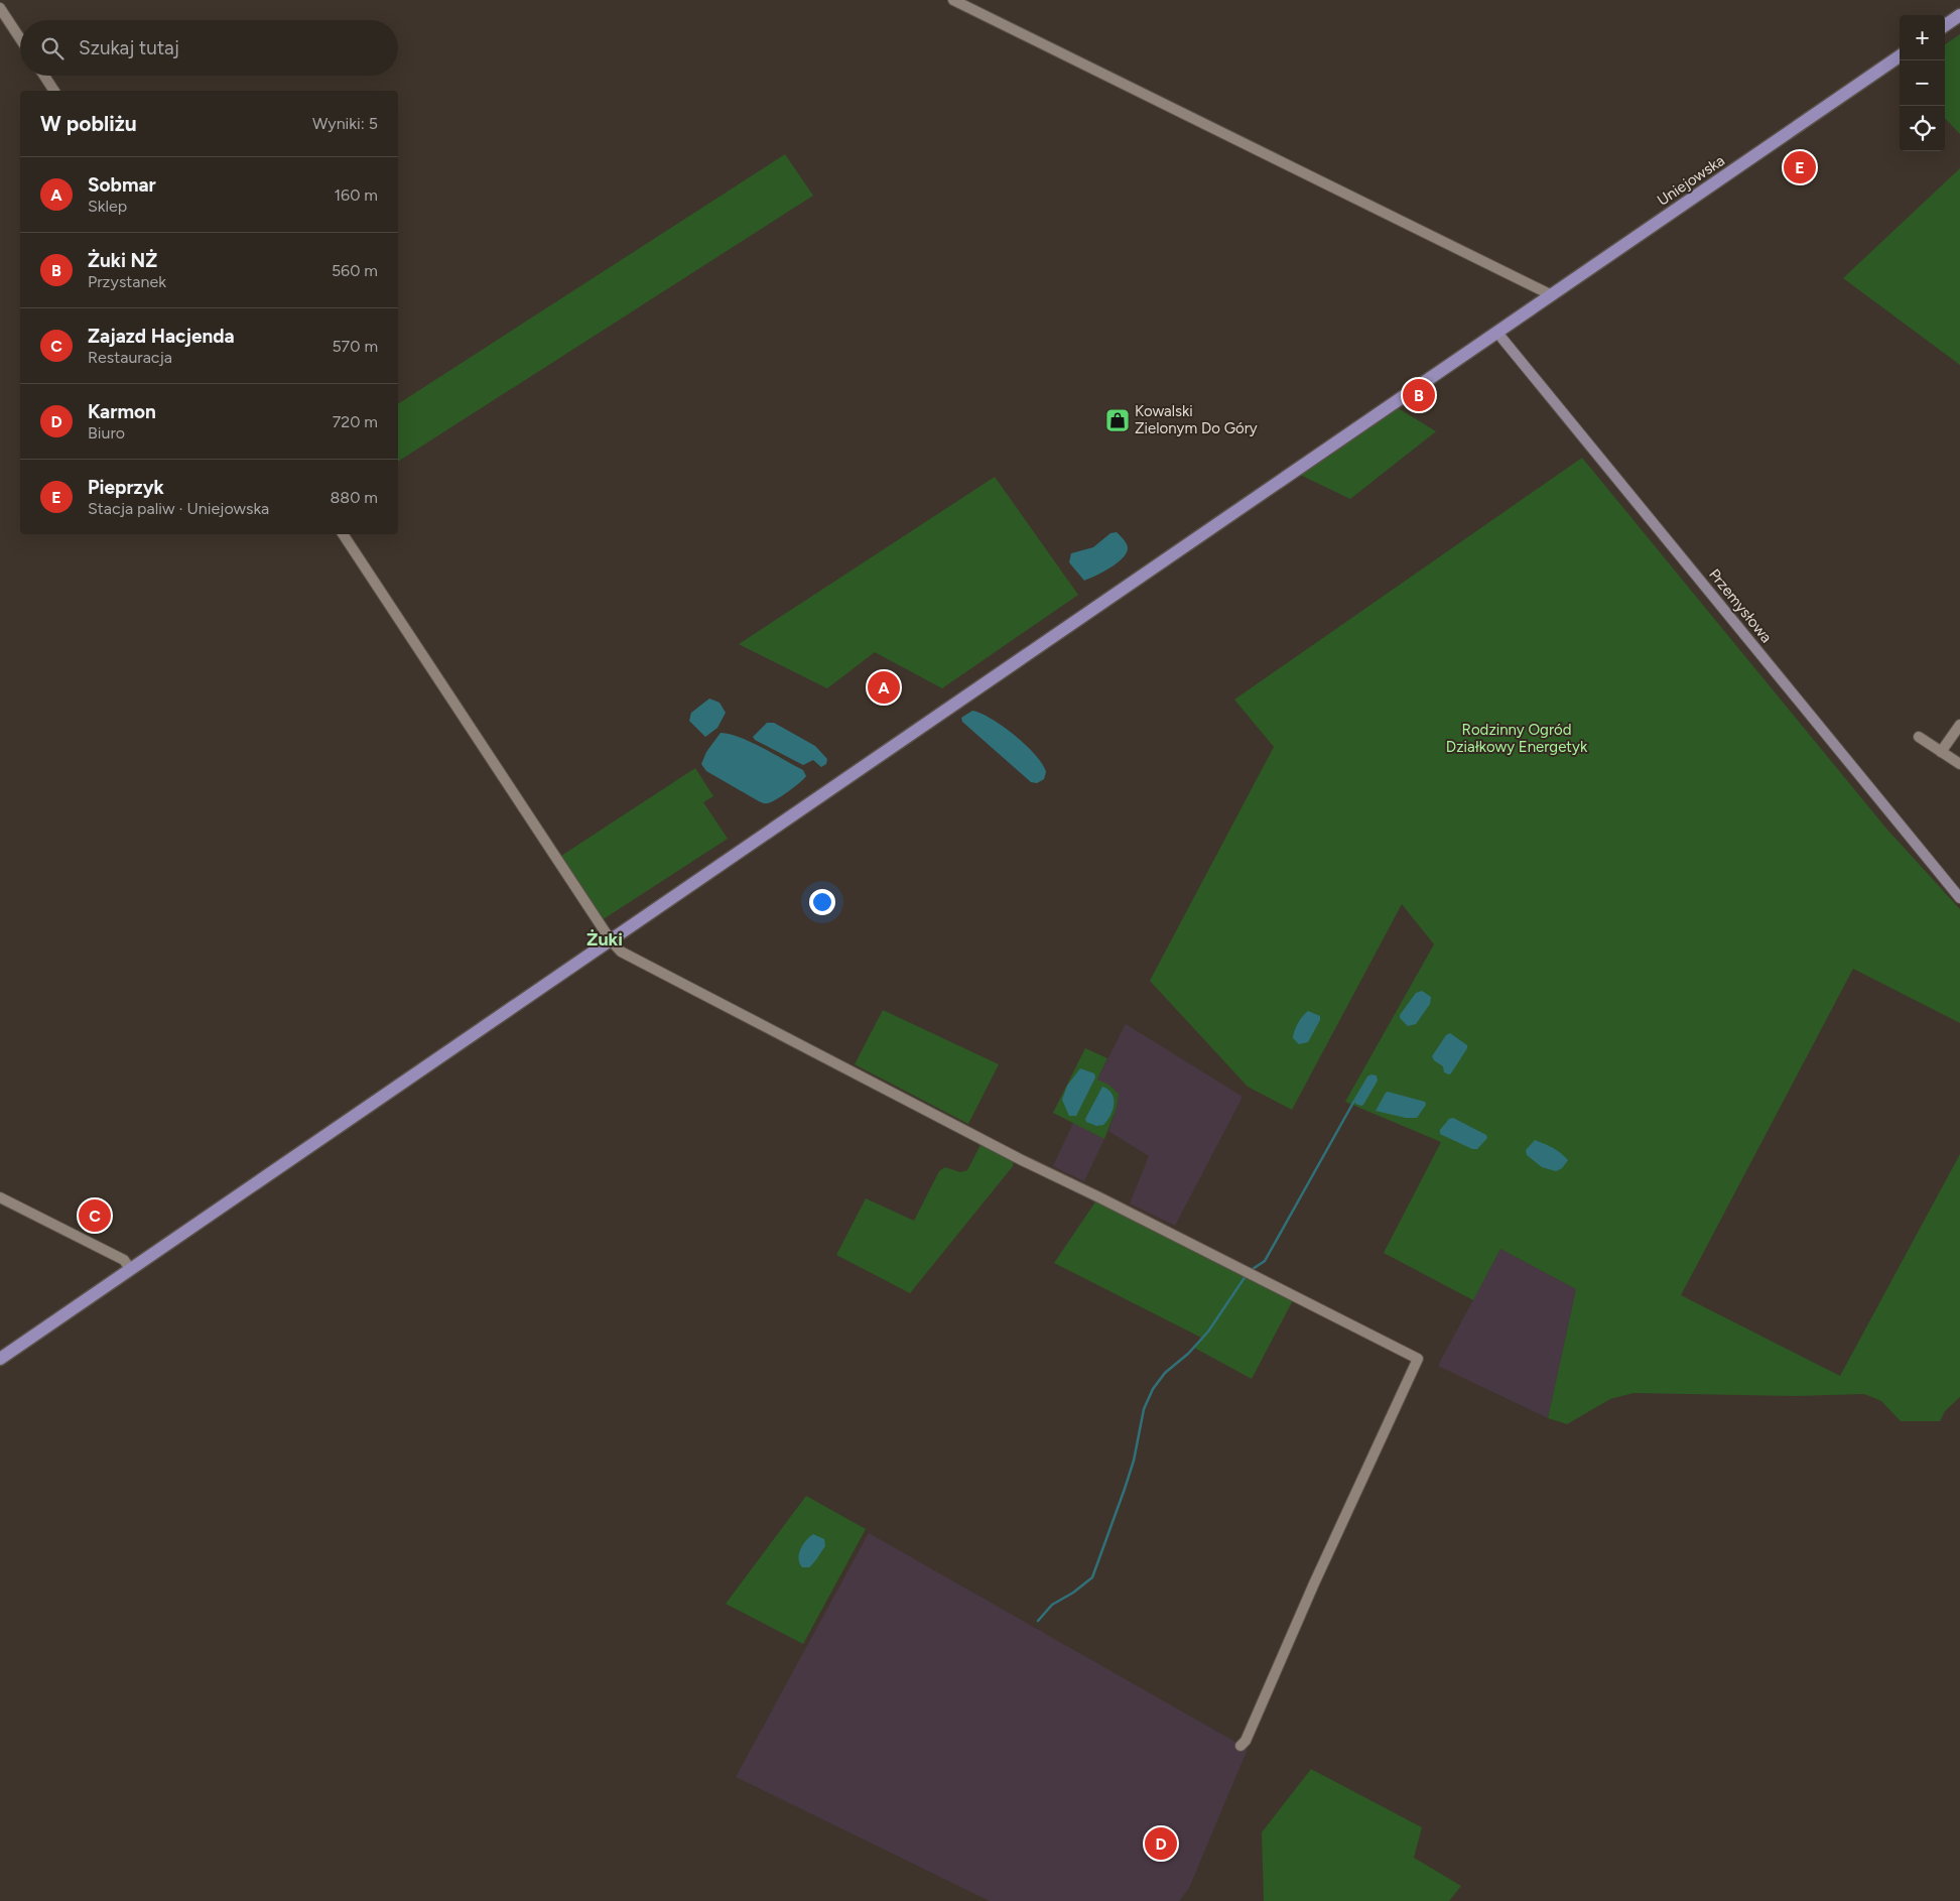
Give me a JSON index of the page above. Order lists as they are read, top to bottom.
{
  "streets": {
    "main road": ["Uniejowska", "Przemysłowa"]
  },
  "crossings": [
    ["Uniejowska", "Przemysłowa"]
  ],
  "districts": ["Żuki"],
  "parks": ["Rodzinny Ogród Działkowy Energetyk"],
  "places": {
    "shop": ["Kowalski Zielonym Do Góry"]
  },
  "page": {
    "map_buttons": ["+", "−"],
    "search": "Szukaj tutaj",
    "heading": ["W pobliżu", "Wyniki: 5"],
    "pins": [
      "E",
      "B",
      "A",
      "C",
      "D"
    ],
    "list": [
      {
        "mark": "A",
        "name": "Sobmar",
        "note": "Sklep",
        "value": "160 m"
      },
      {
        "mark": "B",
        "name": "Żuki NŻ",
        "note": "Przystanek",
        "value": "560 m"
      },
      {
        "mark": "C",
        "name": "Zajazd Hacjenda",
        "note": "Restauracja",
        "value": "570 m"
      },
      {
        "mark": "D",
        "name": "Karmon",
        "note": "Biuro",
        "value": "720 m"
      },
      {
        "mark": "E",
        "name": "Pieprzyk",
        "note": "Stacja paliw · Uniejowska",
        "value": "880 m"
      }
    ]
  }
}
